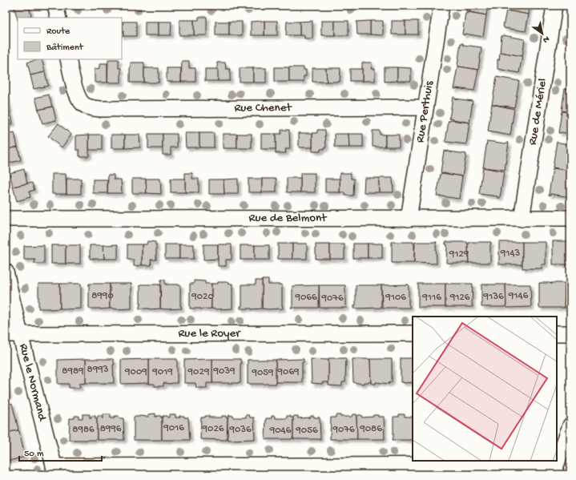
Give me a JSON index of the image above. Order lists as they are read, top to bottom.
{
  "streets": {
    "street": [
      "Rue Chenet",
      "Rue Perthuis",
      "Rue de Mériel",
      "Rue de Belmont",
      "Rue le Royer",
      "Rue le Normand"
    ]
  },
  "crossings": [
    ["Rue Chenet", "Rue Perthuis"],
    ["Rue Perthuis", "Rue de Belmont"],
    ["Rue de Mériel", "Rue de Belmont"],
    ["Rue le Royer", "Rue le Normand"]
  ],
  "house_numbers": [
    "9143",
    "9129",
    "8990",
    "9146",
    "9020",
    "9136",
    "9066",
    "9106",
    "9116",
    "9126",
    "9076",
    "8993",
    "8989",
    "9039",
    "9009",
    "9019",
    "9029",
    "9069",
    "9059",
    "9016",
    "8996",
    "9026",
    "9086",
    "8986",
    "9036",
    "9076",
    "9046",
    "9056"
  ],
  "legend": ["Route", "Bâtiment"],
  "scale_bar": "50 m",
  "north": "bottom right"
}
